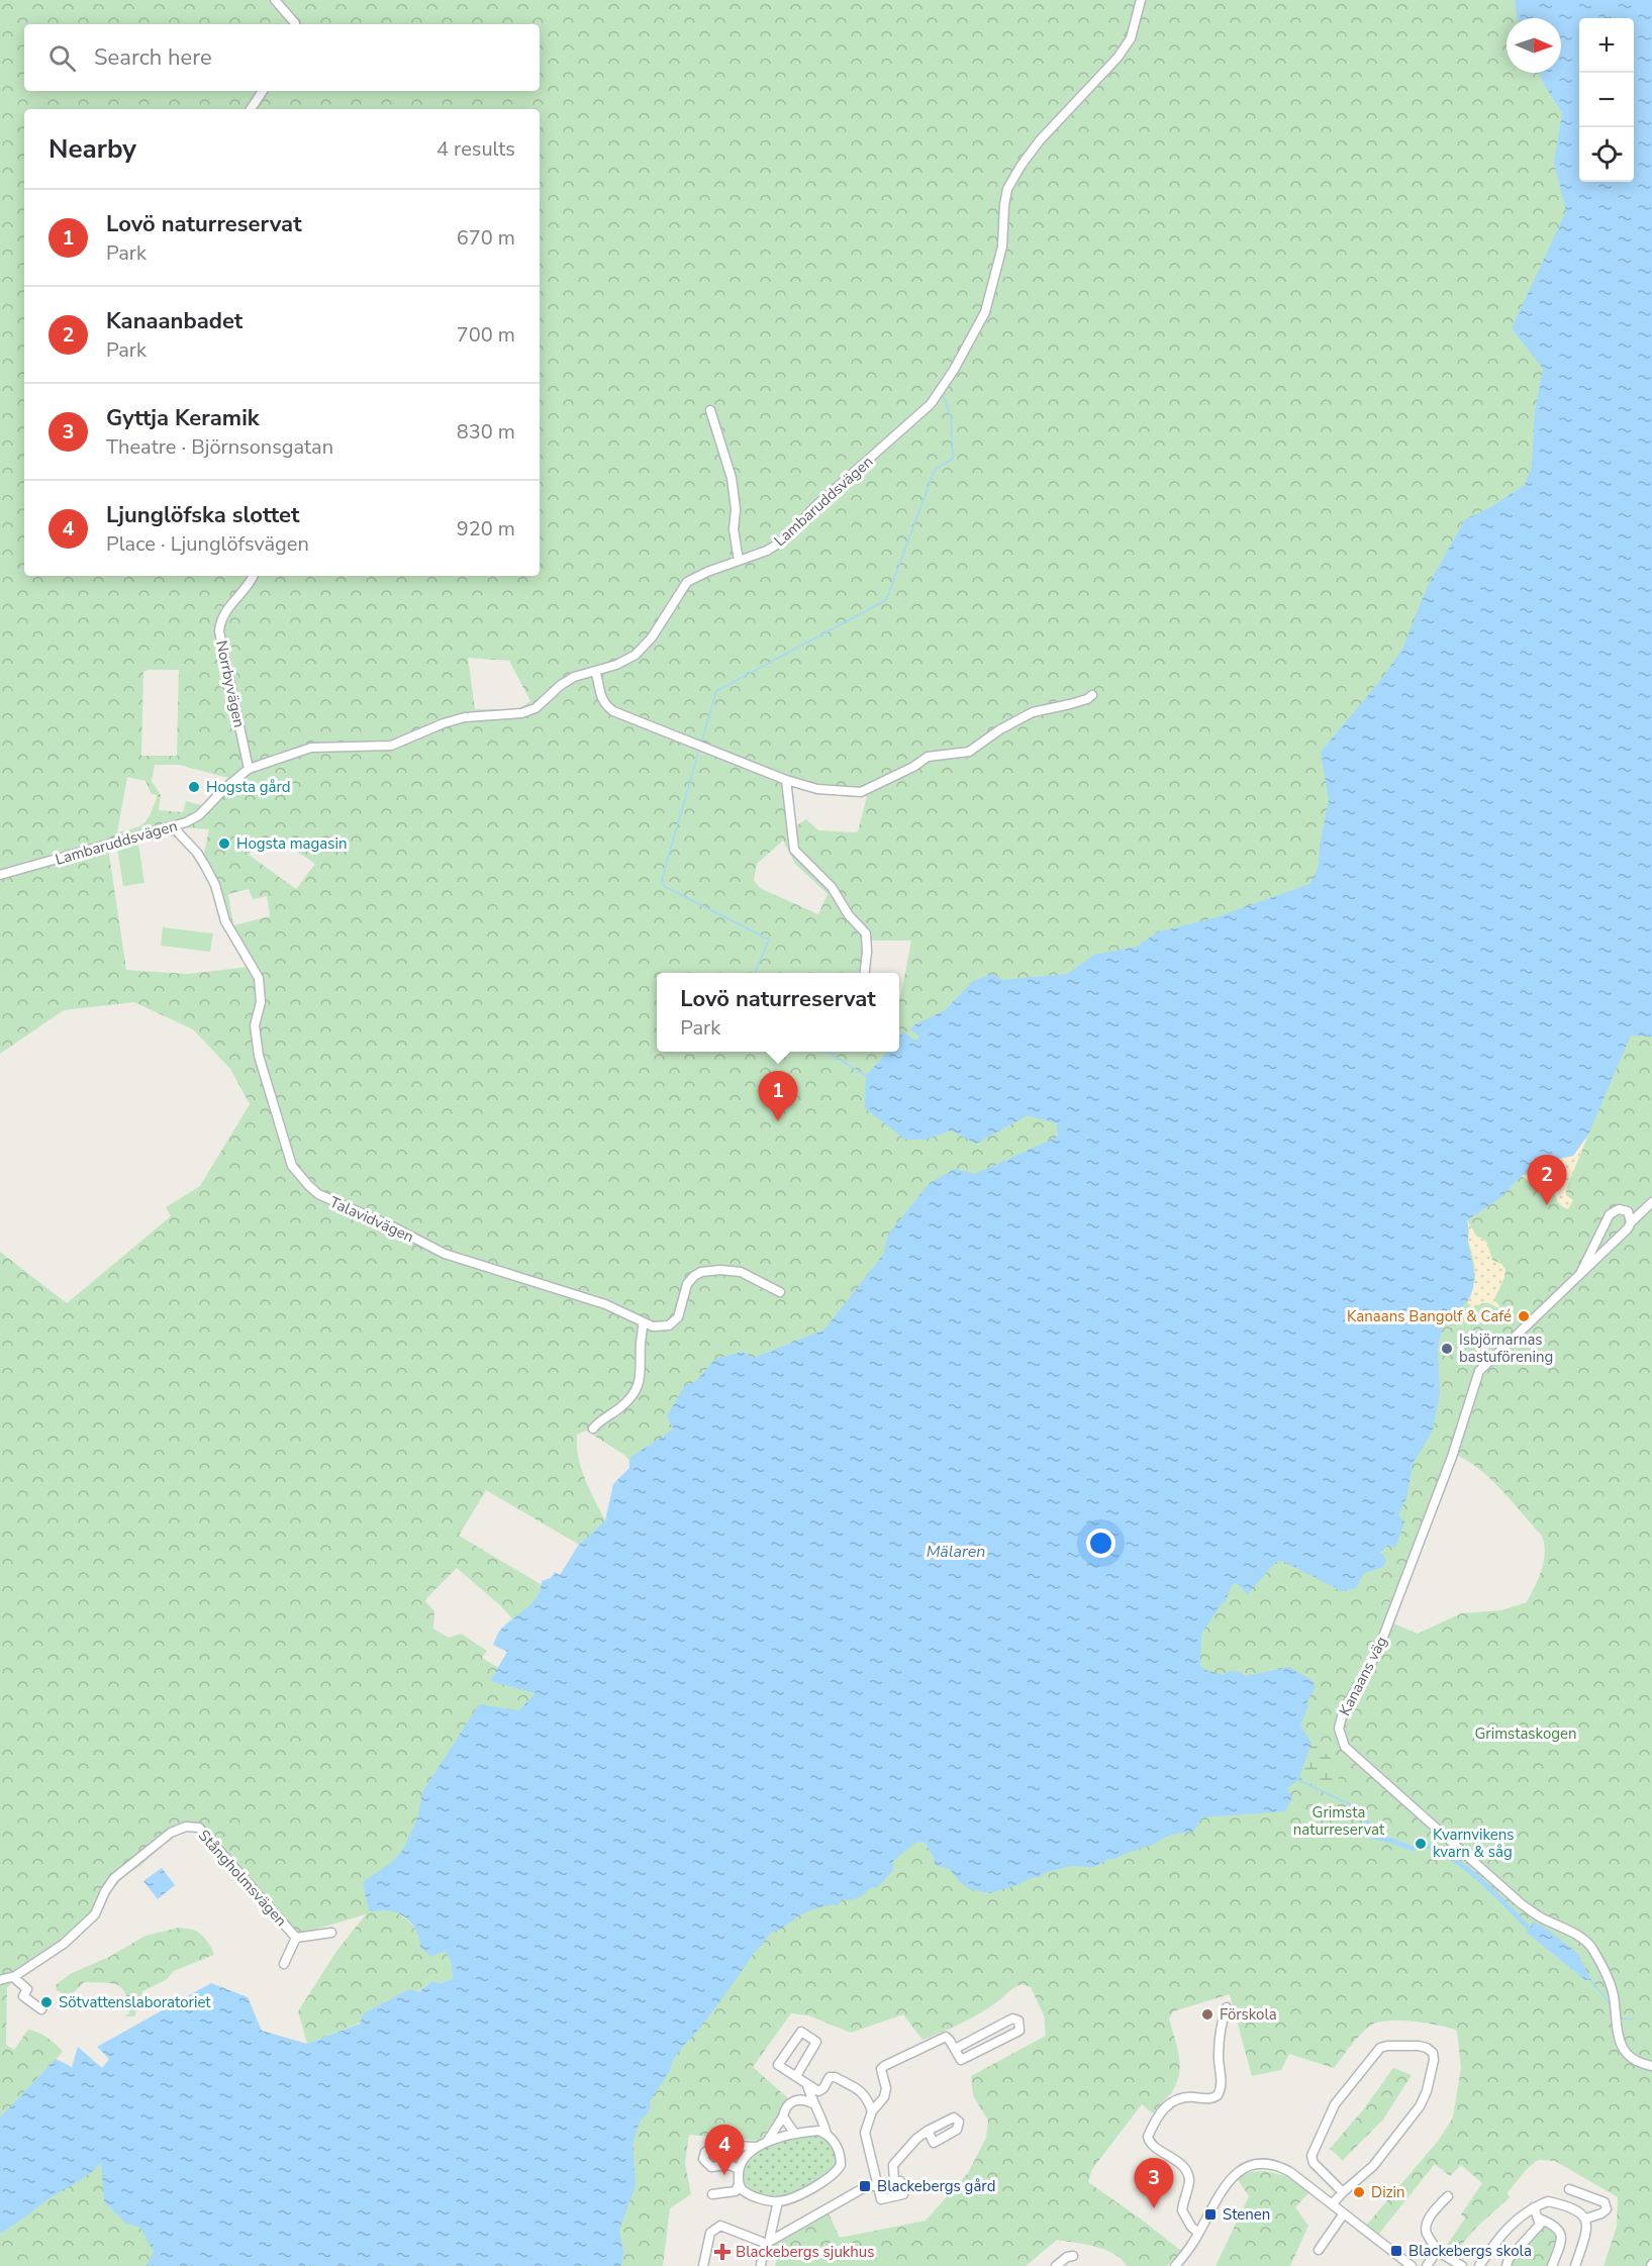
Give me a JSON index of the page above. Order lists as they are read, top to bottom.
{
  "streets": {
    "street": [
      "Lambaruddsvägen",
      "Norrbyvägen",
      "Talavidvägen",
      "Kanaans väg",
      "Stångholmsvägen"
    ]
  },
  "crossings": [
    ["Lambaruddsvägen", "Norrbyvägen"],
    ["Lambaruddsvägen", "Talavidvägen"]
  ],
  "water": ["Mälaren"],
  "parks": ["Grimstaskogen", "Grimsta naturreservat"],
  "places": {
    "other": [
      "Hogsta gård",
      "Hogsta magasin",
      "Kanaans Bangolf & Café",
      "Isbjörnarnas bastuförening",
      "Kvarnvikens kvarn & såg",
      "Sötvattenslaboratoriet",
      "Förskola",
      "Dizin"
    ],
    "transit": ["Blackebergs gård", "Stenen", "Blackebergs skola"],
    "health": ["Blackebergs sjukhus"]
  },
  "north": "right",
  "page": {
    "map_buttons": ["+", "−"],
    "search": "Search here",
    "heading": ["Nearby", "4 results"],
    "list": [
      {
        "mark": "1",
        "name": "Lovö naturreservat",
        "note": "Park",
        "value": "670 m"
      },
      {
        "mark": "2",
        "name": "Kanaanbadet",
        "note": "Park",
        "value": "700 m"
      },
      {
        "mark": "3",
        "name": "Gyttja Keramik",
        "note": "Theatre · Björnsonsgatan",
        "value": "830 m"
      },
      {
        "mark": "4",
        "name": "Ljunglöfska slottet",
        "note": "Place · Ljunglöfsvägen",
        "value": "920 m"
      }
    ],
    "popup": ["Lovö naturreservat", "Park"],
    "pins": [
      "1",
      "2",
      "4",
      "3"
    ]
  }
}
